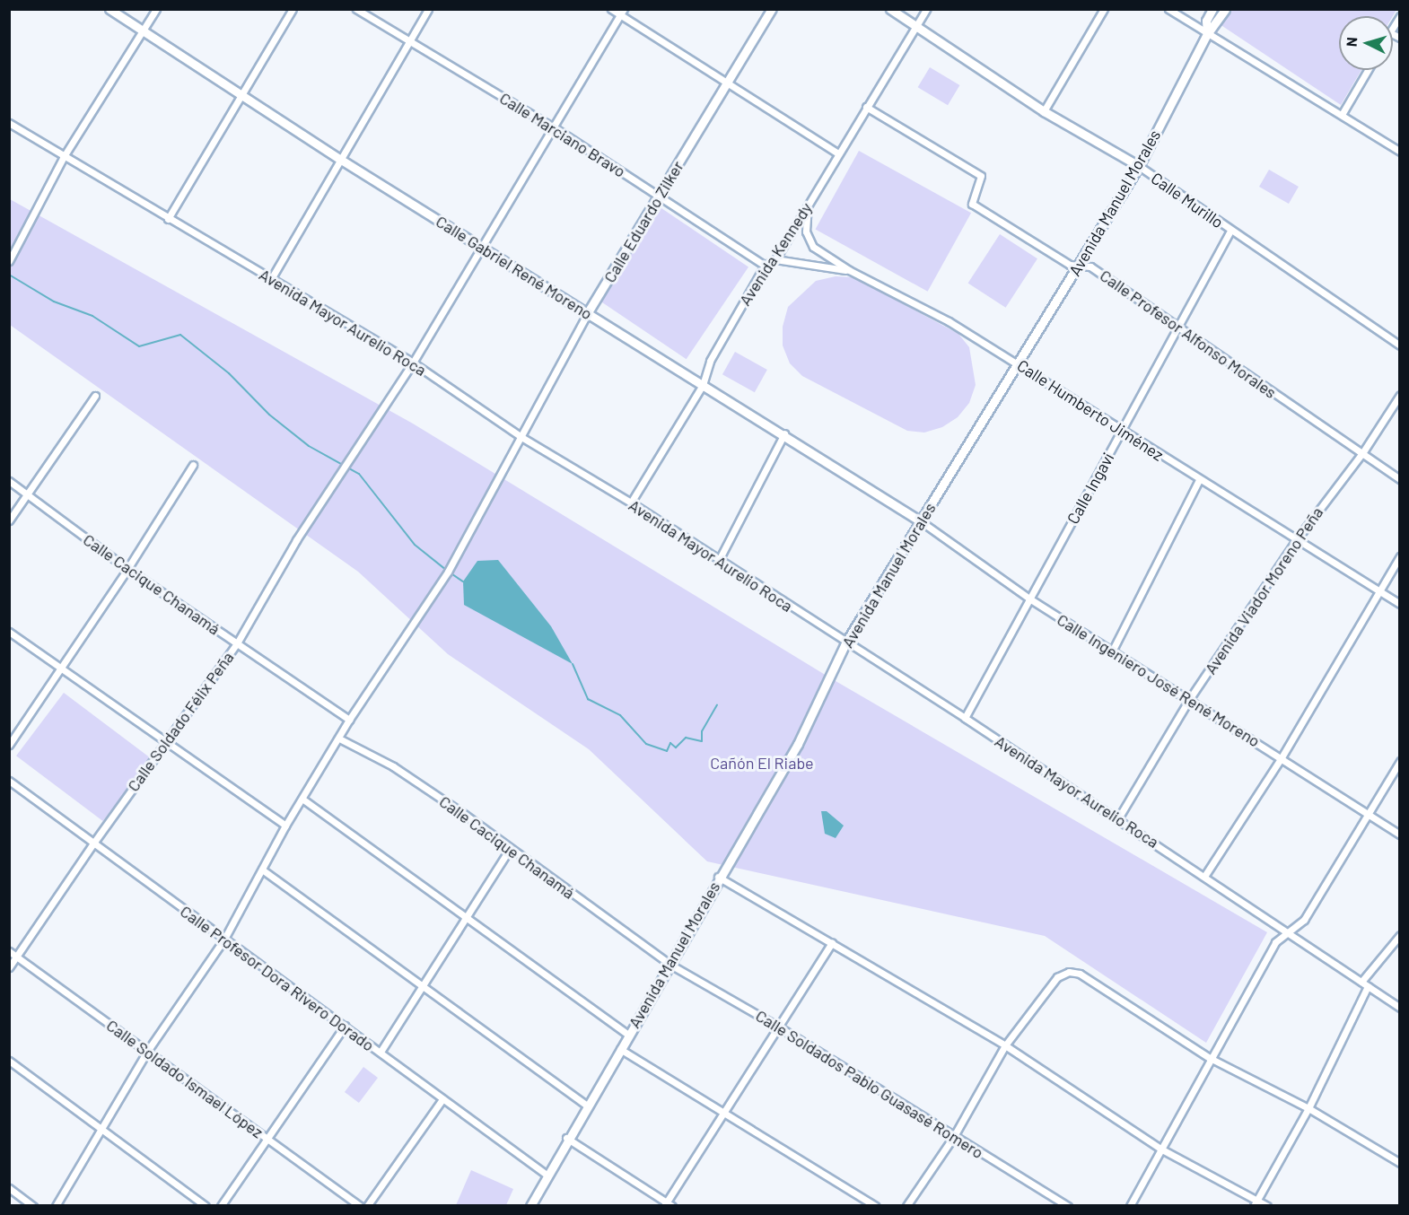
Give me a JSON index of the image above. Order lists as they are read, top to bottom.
{
  "streets": {
    "street": [
      "Calle Marciano Bravo",
      "Calle Murillo",
      "Avenida Manuel Morales",
      "Calle Eduardo Zilker",
      "Avenida Kennedy",
      "Calle Gabriel René Moreno",
      "Avenida Mayor Aurelio Roca",
      "Calle Profesor Alfonso Morales",
      "Calle Humberto Jiménez",
      "Calle Ingavi",
      "Calle Cacique Chanamá",
      "Avenida Viador Moreno Peña",
      "Calle Ingeniero José René Moreno",
      "Calle Soldado Félix Peña",
      "Calle Profesor Dora Rivero Dorado",
      "Calle Soldado Ismael López",
      "Calle Soldados Pablo Guasasé Romero"
    ]
  },
  "crossings": [
    ["Calle Marciano Bravo", "Calle Eduardo Zilker"],
    ["Calle Marciano Bravo", "Avenida Kennedy"],
    ["Calle Marciano Bravo", "Calle Soldado Félix Peña"],
    ["Calle Murillo", "Avenida Manuel Morales"],
    ["Calle Murillo", "Avenida Kennedy"],
    ["Calle Murillo", "Calle Ingavi"],
    ["Avenida Manuel Morales", "Calle Gabriel René Moreno"],
    ["Avenida Manuel Morales", "Avenida Mayor Aurelio Roca"],
    ["Avenida Manuel Morales", "Calle Profesor Alfonso Morales"],
    ["Avenida Manuel Morales", "Calle Humberto Jiménez"],
    ["Avenida Manuel Morales", "Calle Cacique Chanamá"],
    ["Avenida Manuel Morales", "Calle Ingeniero José René Moreno"],
    ["Avenida Manuel Morales", "Calle Profesor Dora Rivero Dorado"],
    ["Avenida Manuel Morales", "Calle Soldados Pablo Guasasé Romero"],
    ["Calle Eduardo Zilker", "Calle Gabriel René Moreno"],
    ["Calle Eduardo Zilker", "Avenida Mayor Aurelio Roca"],
    ["Calle Eduardo Zilker", "Calle Cacique Chanamá"],
    ["Calle Eduardo Zilker", "Calle Profesor Dora Rivero Dorado"],
    ["Calle Eduardo Zilker", "Calle Soldado Ismael López"],
    ["Avenida Kennedy", "Calle Gabriel René Moreno"],
    ["Avenida Kennedy", "Avenida Mayor Aurelio Roca"],
    ["Avenida Kennedy", "Calle Profesor Alfonso Morales"],
    ["Avenida Kennedy", "Calle Humberto Jiménez"],
    ["Calle Gabriel René Moreno", "Calle Ingeniero José René Moreno"],
    ["Calle Gabriel René Moreno", "Calle Soldado Félix Peña"],
    ["Avenida Mayor Aurelio Roca", "Calle Ingavi"],
    ["Avenida Mayor Aurelio Roca", "Avenida Viador Moreno Peña"],
    ["Avenida Mayor Aurelio Roca", "Calle Soldado Félix Peña"],
    ["Calle Profesor Alfonso Morales", "Calle Ingavi"],
    ["Calle Profesor Alfonso Morales", "Avenida Viador Moreno Peña"],
    ["Calle Humberto Jiménez", "Calle Ingavi"],
    ["Calle Humberto Jiménez", "Avenida Viador Moreno Peña"],
    ["Calle Ingavi", "Calle Ingeniero José René Moreno"],
    ["Calle Cacique Chanamá", "Calle Soldado Félix Peña"],
    ["Calle Cacique Chanamá", "Calle Soldados Pablo Guasasé Romero"],
    ["Avenida Viador Moreno Peña", "Calle Ingeniero José René Moreno"],
    ["Calle Soldado Félix Peña", "Calle Profesor Dora Rivero Dorado"],
    ["Calle Soldado Félix Peña", "Calle Soldado Ismael López"]
  ],
  "parks": ["Cañón El Riabe"],
  "north": "left"
}
